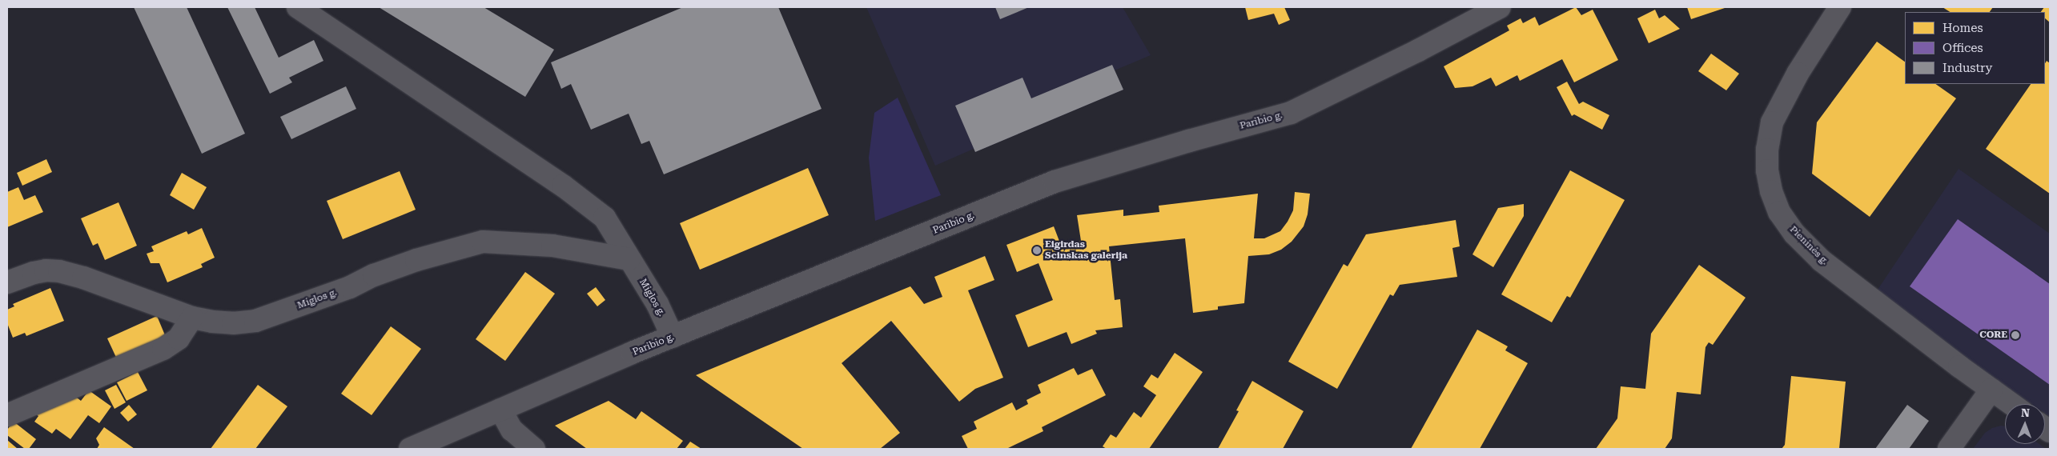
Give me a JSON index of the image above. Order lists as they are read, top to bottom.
{
  "streets": {
    "street": ["Paribio g.", "Pieninės g.", "Miglos g."]
  },
  "crossings": [
    ["Paribio g.", "Miglos g."]
  ],
  "places": ["Eigirdas Scinskas galerija", "CORE"],
  "legend": ["Homes", "Offices", "Industry"],
  "north": "top"
}
